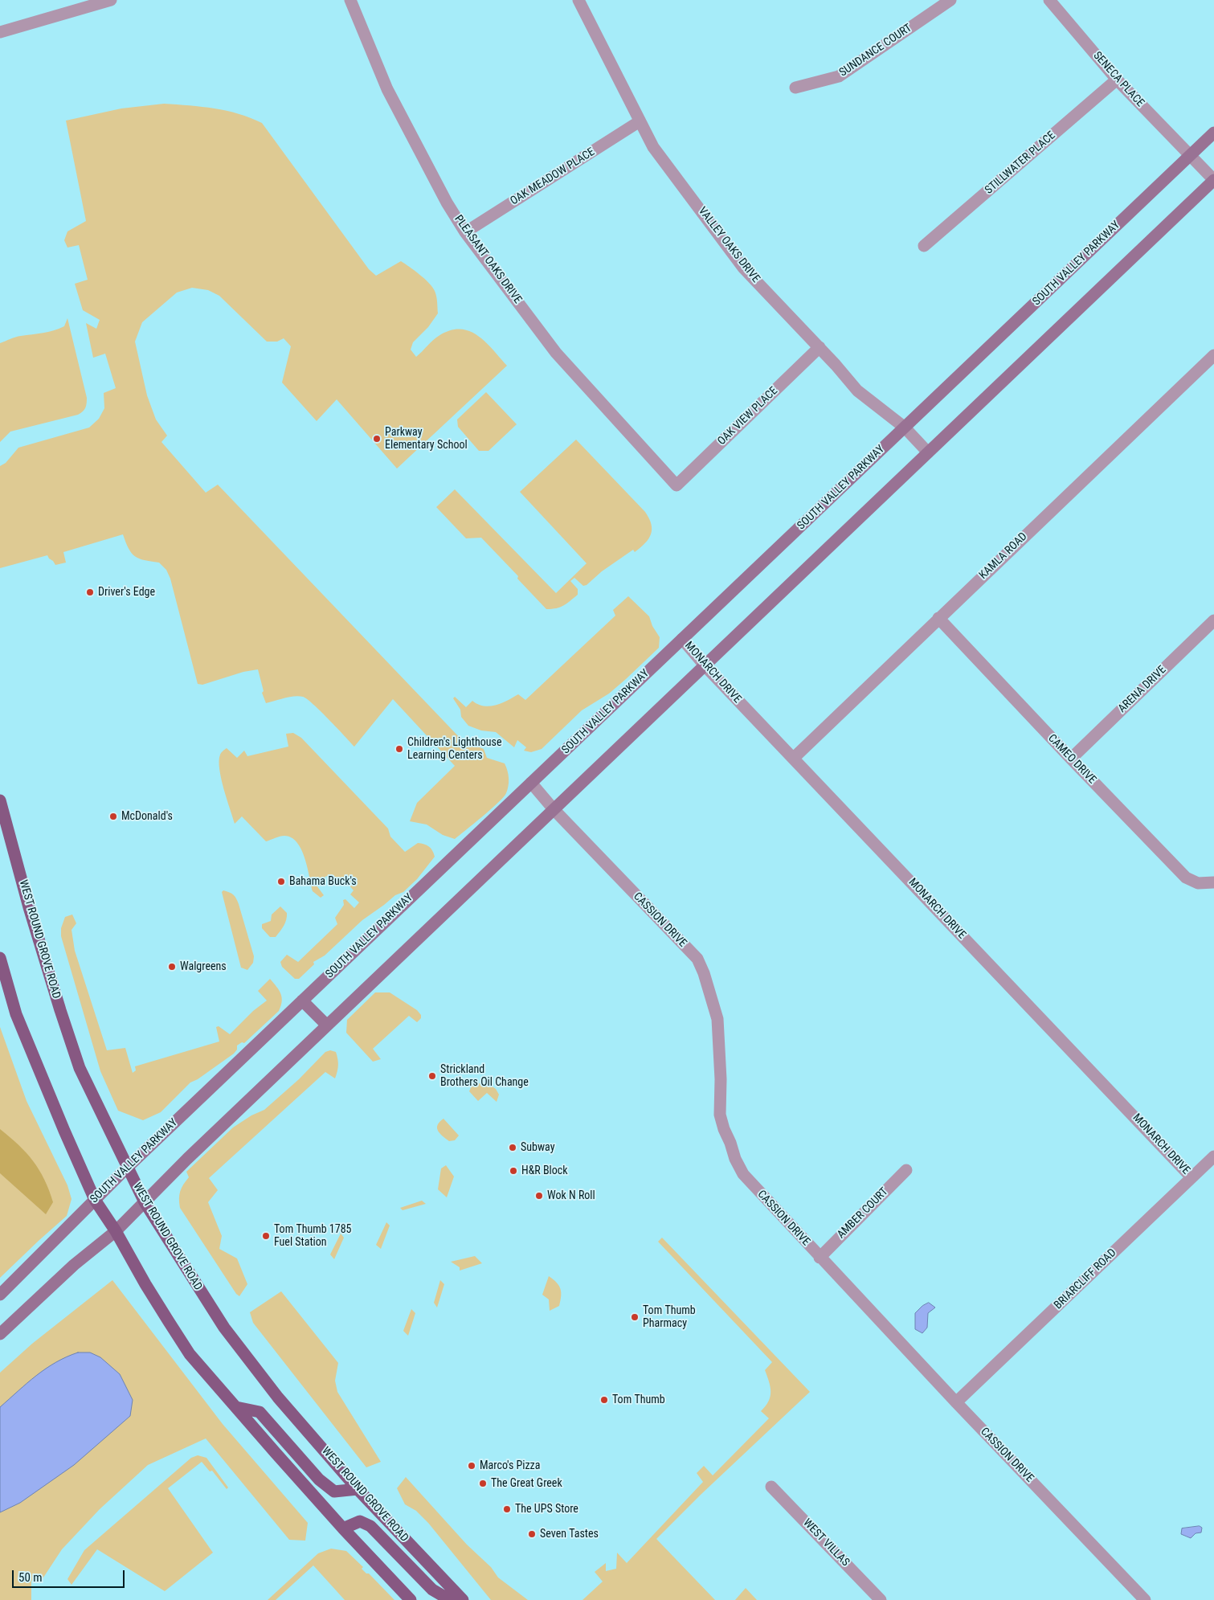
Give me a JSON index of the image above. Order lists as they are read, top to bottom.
{
  "streets": {
    "main road": ["SOUTH VALLEY PARKWAY", "WEST ROUND GROVE ROAD"],
    "street": [
      "SUNDANCE COURT",
      "SENECA PLACE",
      "STILLWATER PLACE",
      "OAK MEADOW PLACE",
      "VALLEY OAKS DRIVE",
      "PLEASANT OAKS DRIVE",
      "OAK VIEW PLACE",
      "KAMLA ROAD",
      "MONARCH DRIVE",
      "ARENA DRIVE",
      "CAMEO DRIVE",
      "CASSION DRIVE",
      "AMBER COURT",
      "BRIARCLIFF ROAD",
      "WEST VILLAS"
    ]
  },
  "crossings": [
    ["SENECA PLACE", "STILLWATER PLACE"],
    ["SENECA PLACE", "SOUTH VALLEY PARKWAY"],
    ["OAK MEADOW PLACE", "VALLEY OAKS DRIVE"],
    ["OAK MEADOW PLACE", "PLEASANT OAKS DRIVE"],
    ["VALLEY OAKS DRIVE", "SOUTH VALLEY PARKWAY"],
    ["VALLEY OAKS DRIVE", "OAK VIEW PLACE"],
    ["PLEASANT OAKS DRIVE", "OAK VIEW PLACE"],
    ["SOUTH VALLEY PARKWAY", "MONARCH DRIVE"],
    ["SOUTH VALLEY PARKWAY", "CASSION DRIVE"],
    ["SOUTH VALLEY PARKWAY", "WEST ROUND GROVE ROAD"],
    ["KAMLA ROAD", "MONARCH DRIVE"],
    ["KAMLA ROAD", "CAMEO DRIVE"],
    ["MONARCH DRIVE", "BRIARCLIFF ROAD"],
    ["ARENA DRIVE", "CAMEO DRIVE"],
    ["CASSION DRIVE", "AMBER COURT"],
    ["CASSION DRIVE", "BRIARCLIFF ROAD"]
  ],
  "places": [
    "Parkway Elementary School",
    "Driver's Edge",
    "Children's Lighthouse Learning Centers",
    "McDonald's",
    "Bahama Buck's",
    "Walgreens",
    "Strickland Brothers Oil Change",
    "Subway",
    "H&R Block",
    "Wok N Roll",
    "Tom Thumb 1785 Fuel Station",
    "Tom Thumb Pharmacy",
    "Tom Thumb",
    "Marco's Pizza",
    "The Great Greek",
    "The UPS Store",
    "Seven Tastes"
  ],
  "scale_bar": "50 m"
}
